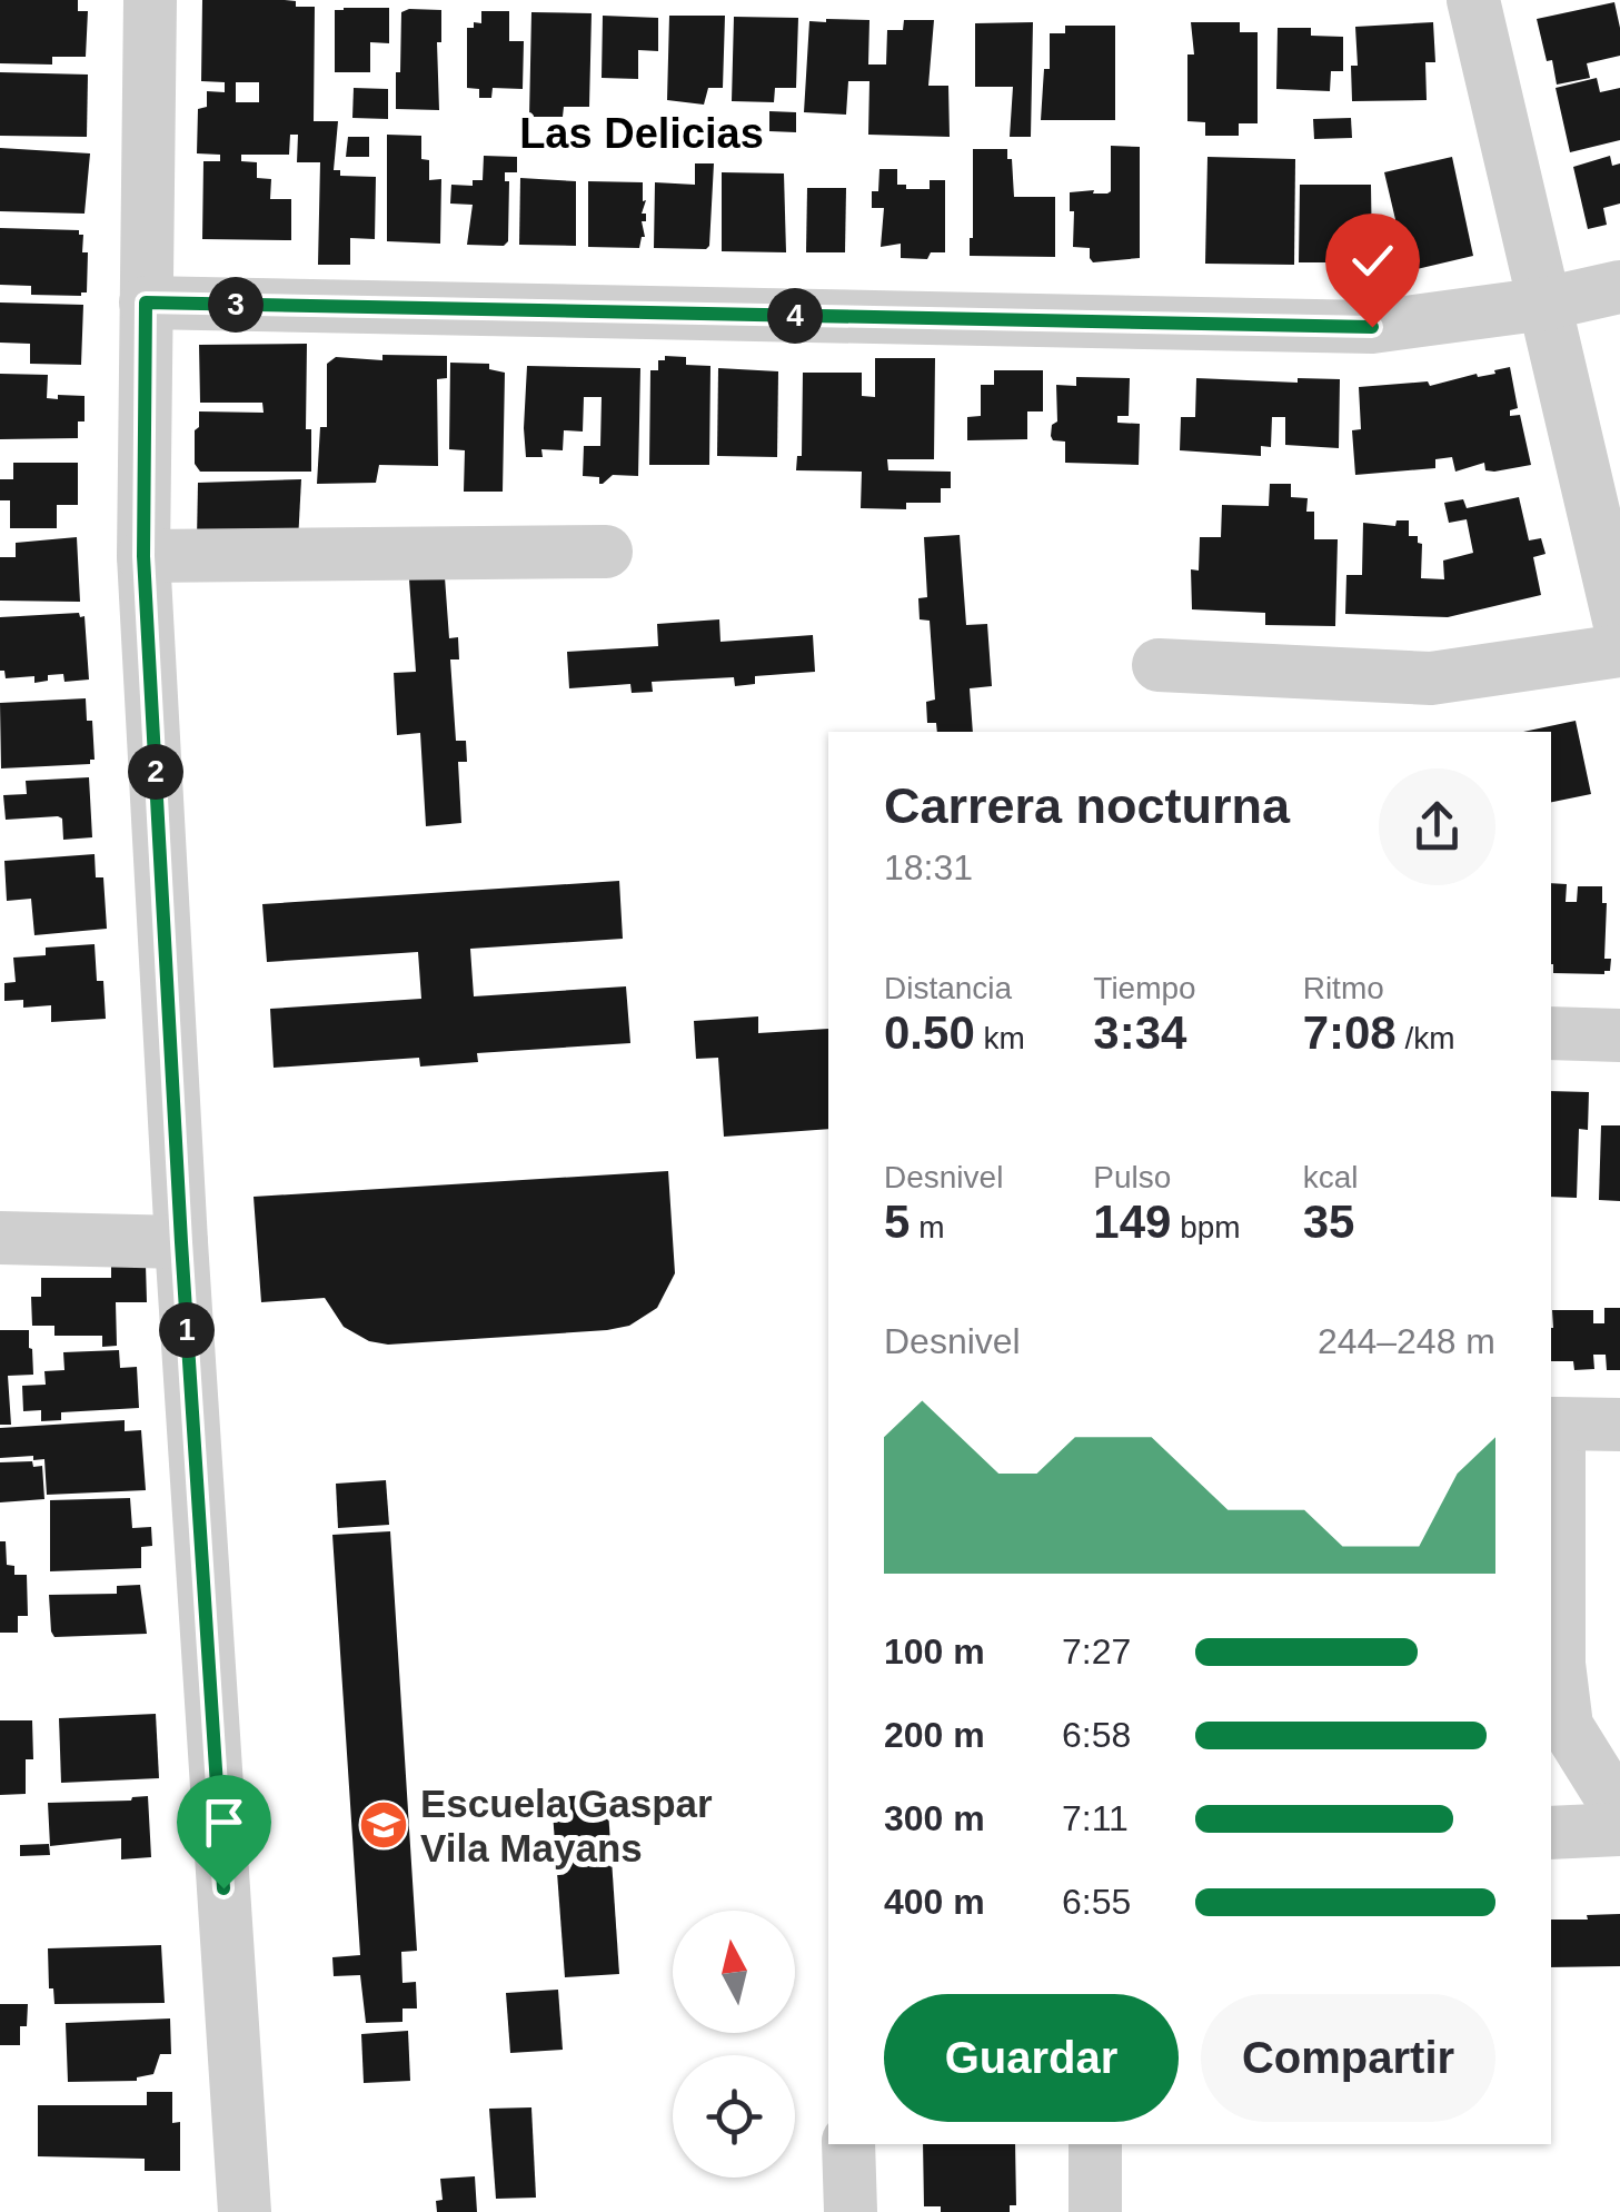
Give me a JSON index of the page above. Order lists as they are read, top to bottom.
{
  "districts": ["Las Delicias"],
  "places": {
    "school or university": ["Escuela Gaspar Vila Mayans"]
  },
  "north": "top",
  "page": {
    "pins": [
      "3",
      "4",
      "2",
      "1"
    ],
    "heading": ["Carrera nocturna", "18:31"],
    "stats": [
      ["Distancia", "0.50 km"],
      ["Tiempo", "3:34"],
      ["Ritmo", "7:08 /km"],
      ["Desnivel", "5 m"],
      ["Pulso", "149 bpm"],
      ["kcal", "35"]
    ],
    "chart": ["Desnivel", "244–248 m"],
    "list": [
      {
        "name": "100 m",
        "note": "7:27"
      },
      {
        "name": "200 m",
        "note": "6:58"
      },
      {
        "name": "300 m",
        "note": "7:11"
      },
      {
        "name": "400 m",
        "note": "6:55"
      }
    ],
    "buttons": ["Guardar", "Compartir"]
  }
}
